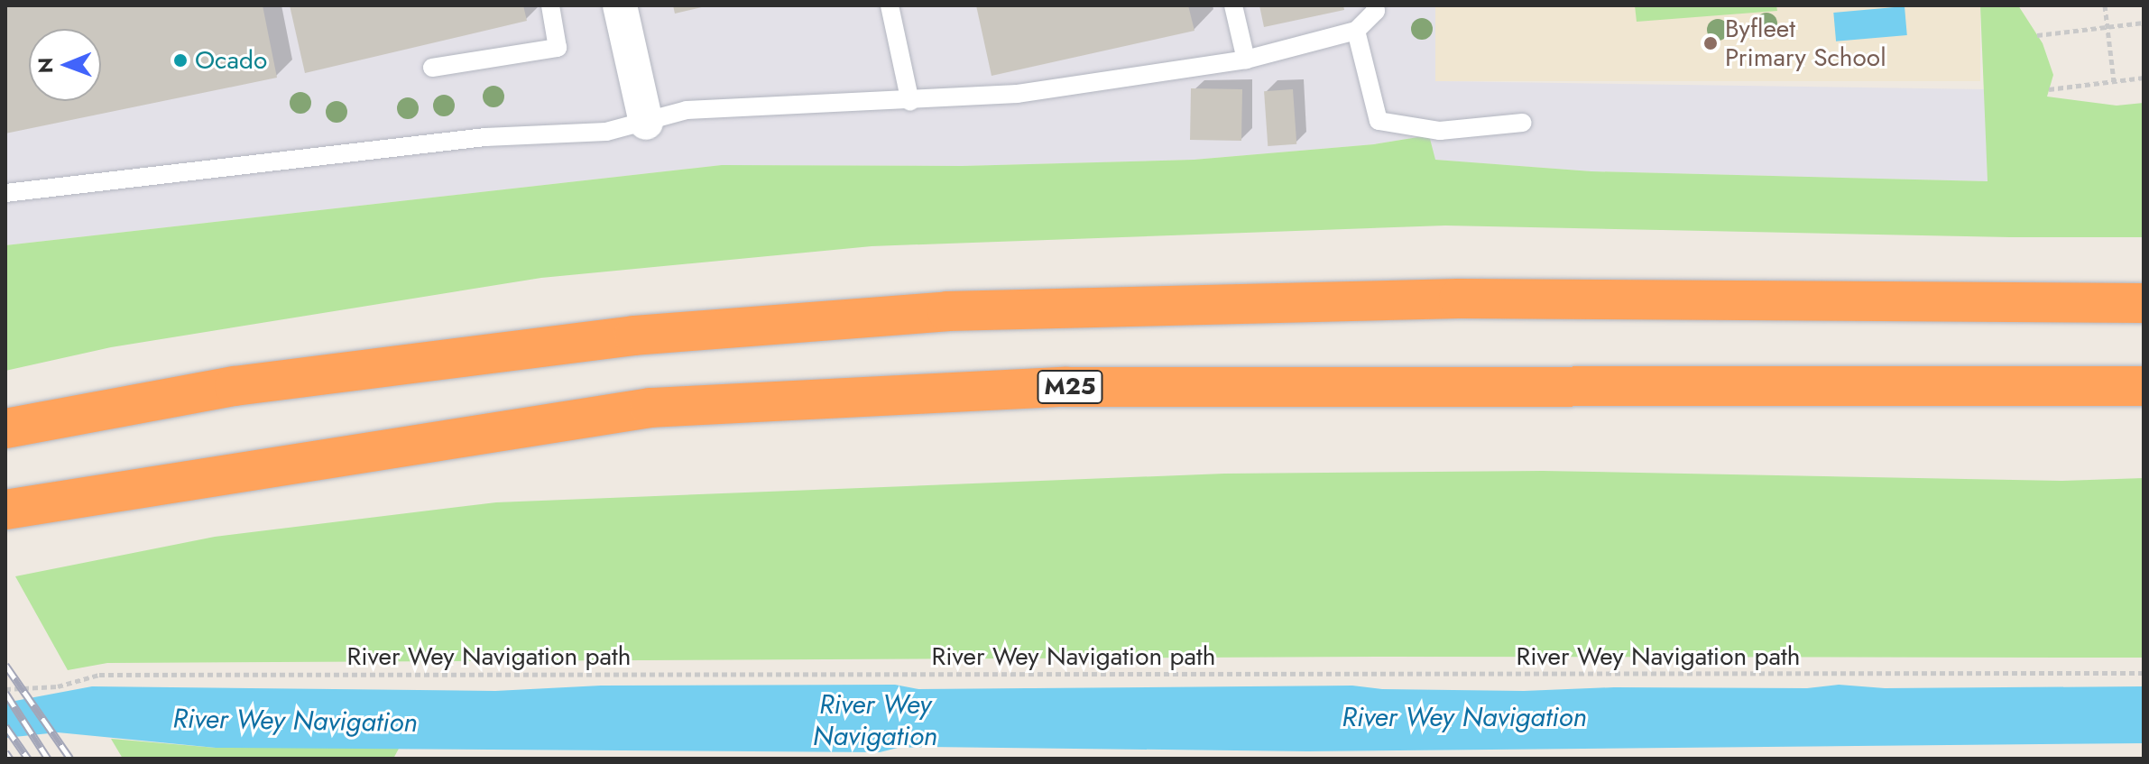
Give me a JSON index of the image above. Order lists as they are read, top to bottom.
{
  "streets": {
    "highway": ["M25"],
    "path": ["River Wey Navigation path"]
  },
  "water": ["River Wey Navigation"],
  "places": ["Byfleet Primary School", "Ocado"],
  "north": "left"
}
